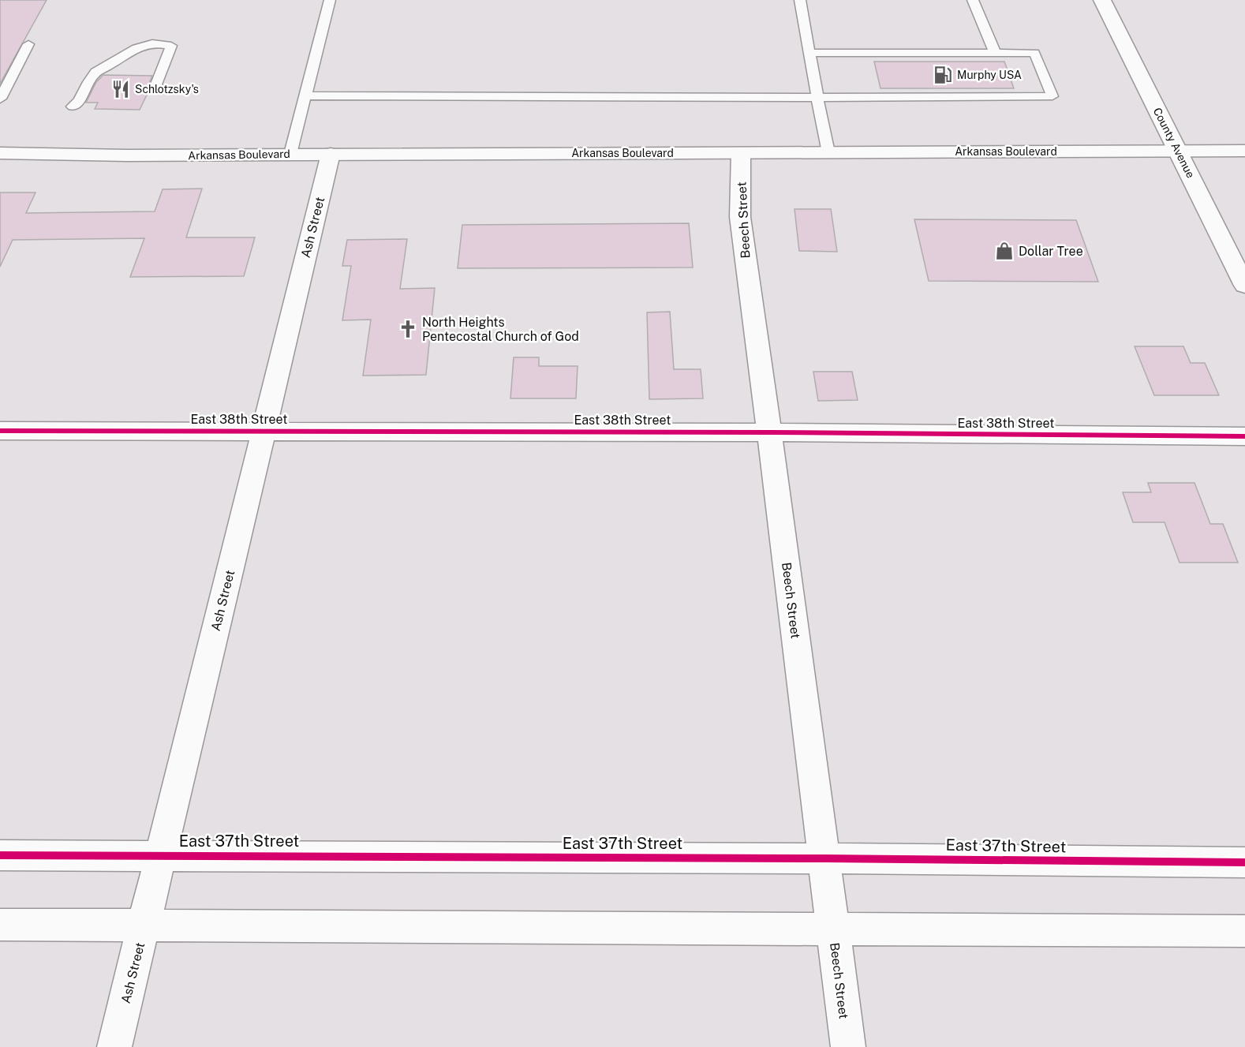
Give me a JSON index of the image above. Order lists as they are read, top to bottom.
{
  "streets": {
    "street": [
      "County Avenue",
      "Arkansas Boulevard",
      "Beech Street",
      "Ash Street",
      "East 38th Street",
      "East 37th Street"
    ]
  },
  "crossings": [
    ["County Avenue", "Arkansas Boulevard"],
    ["Arkansas Boulevard", "Beech Street"],
    ["Arkansas Boulevard", "Ash Street"],
    ["Beech Street", "East 38th Street"],
    ["Beech Street", "East 37th Street"],
    ["Ash Street", "East 38th Street"],
    ["Ash Street", "East 37th Street"]
  ],
  "places": {
    "fuel station": ["Murphy USA"],
    "restaurant": ["Schlotzsky's"],
    "shop": ["Dollar Tree"],
    "church": ["North Heights Pentecostal Church of God"]
  }
}
